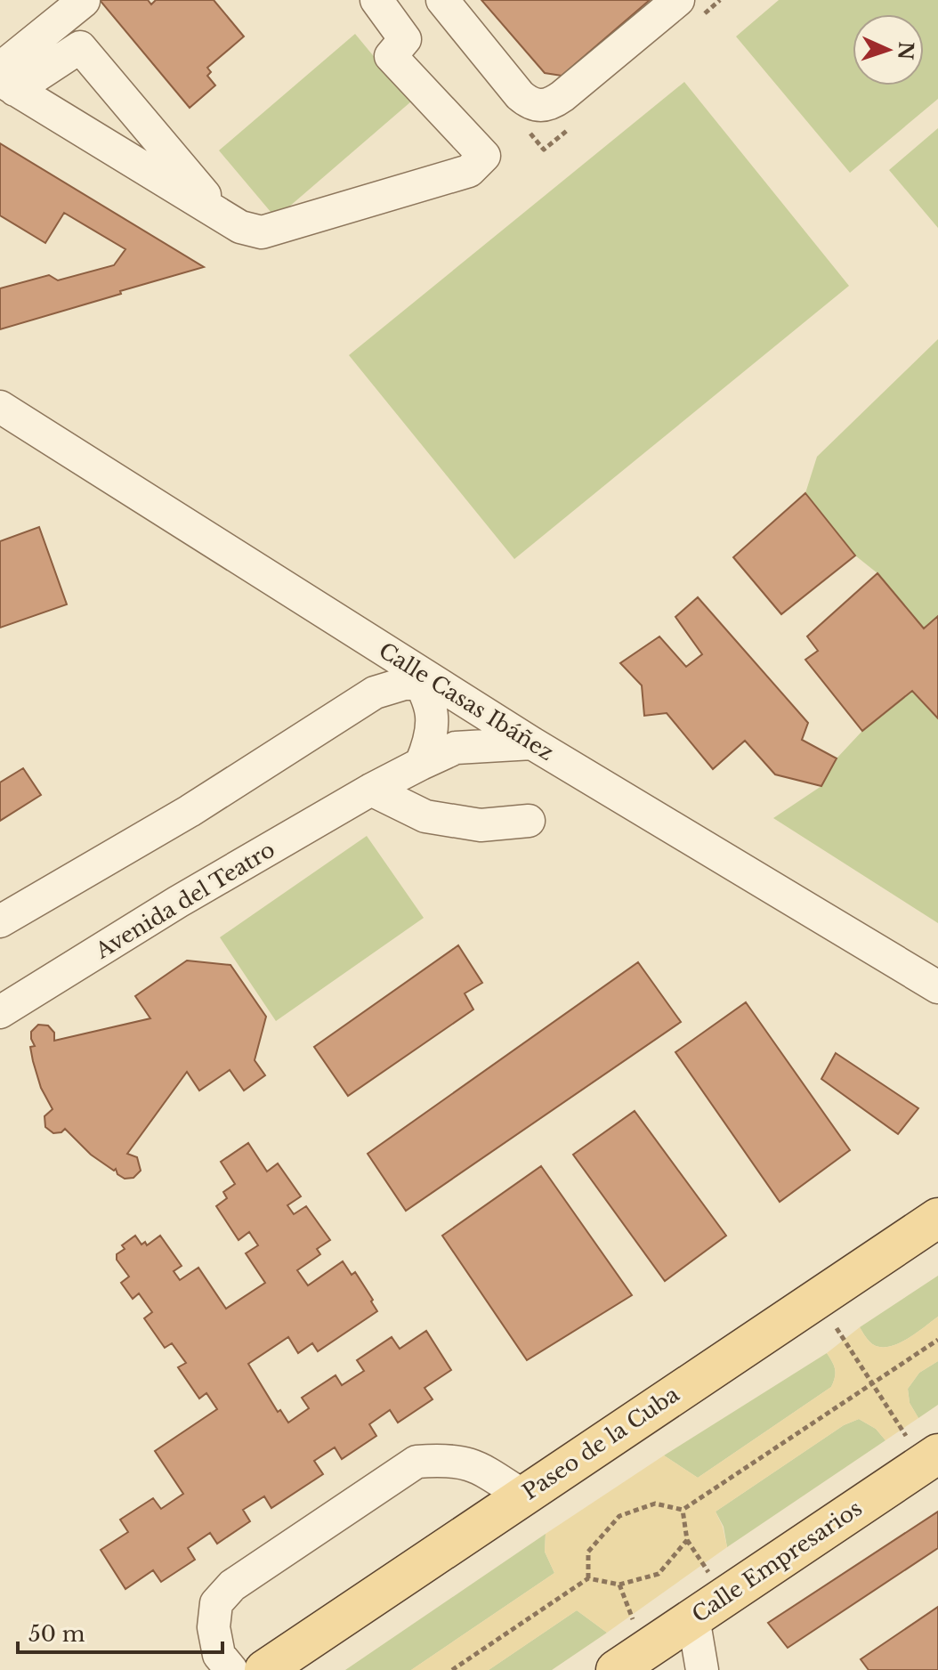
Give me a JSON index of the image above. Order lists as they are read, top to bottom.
{
  "streets": {
    "main road": ["Paseo de la Cuba", "Calle Empresarios"],
    "street": ["Calle Casas Ibáñez", "Avenida del Teatro"]
  },
  "crossings": [
    ["Calle Casas Ibáñez", "Avenida del Teatro"]
  ],
  "scale_bar": "50 m",
  "north": "right"
}
